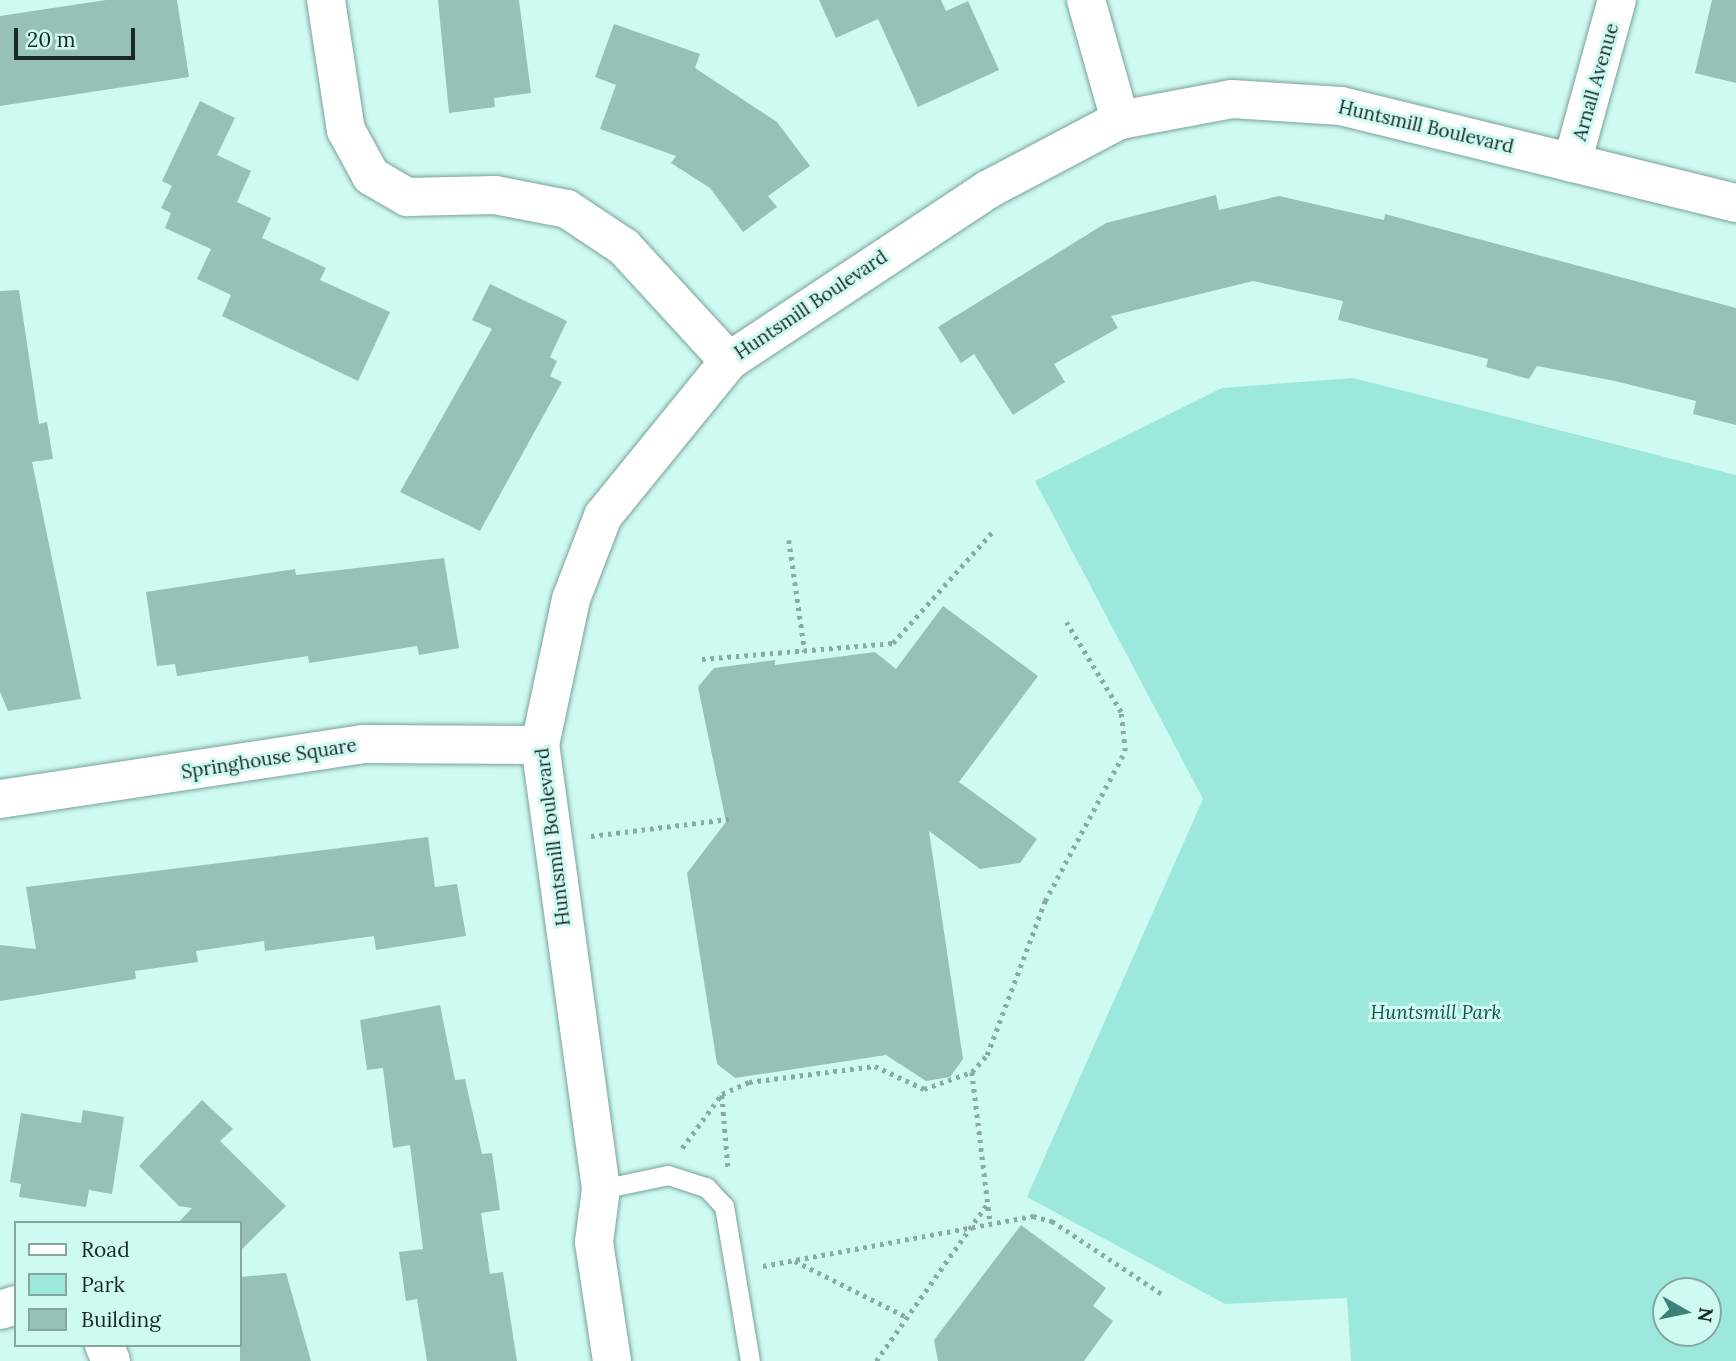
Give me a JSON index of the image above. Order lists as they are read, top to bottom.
{
  "streets": {
    "street": ["Arnall Avenue", "Huntsmill Boulevard", "Springhouse Square"]
  },
  "crossings": [
    ["Arnall Avenue", "Huntsmill Boulevard"],
    ["Huntsmill Boulevard", "Springhouse Square"]
  ],
  "parks": ["Huntsmill Park"],
  "legend": ["Road", "Park", "Building"],
  "scale_bar": "20 m",
  "north": "right"
}
